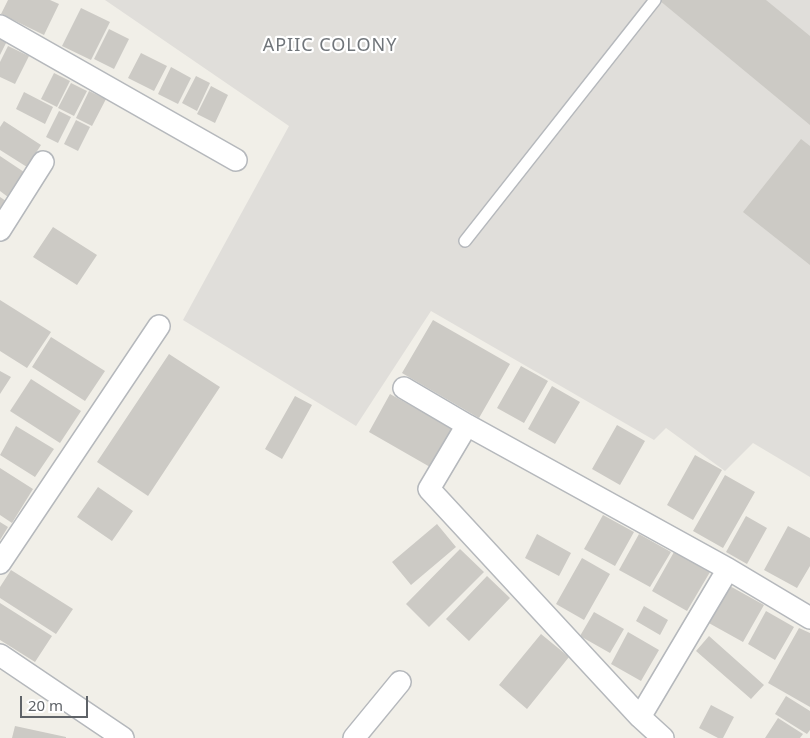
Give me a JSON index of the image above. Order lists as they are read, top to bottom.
{
  "districts": ["APIIC COLONY"],
  "scale_bar": "20 m"
}
